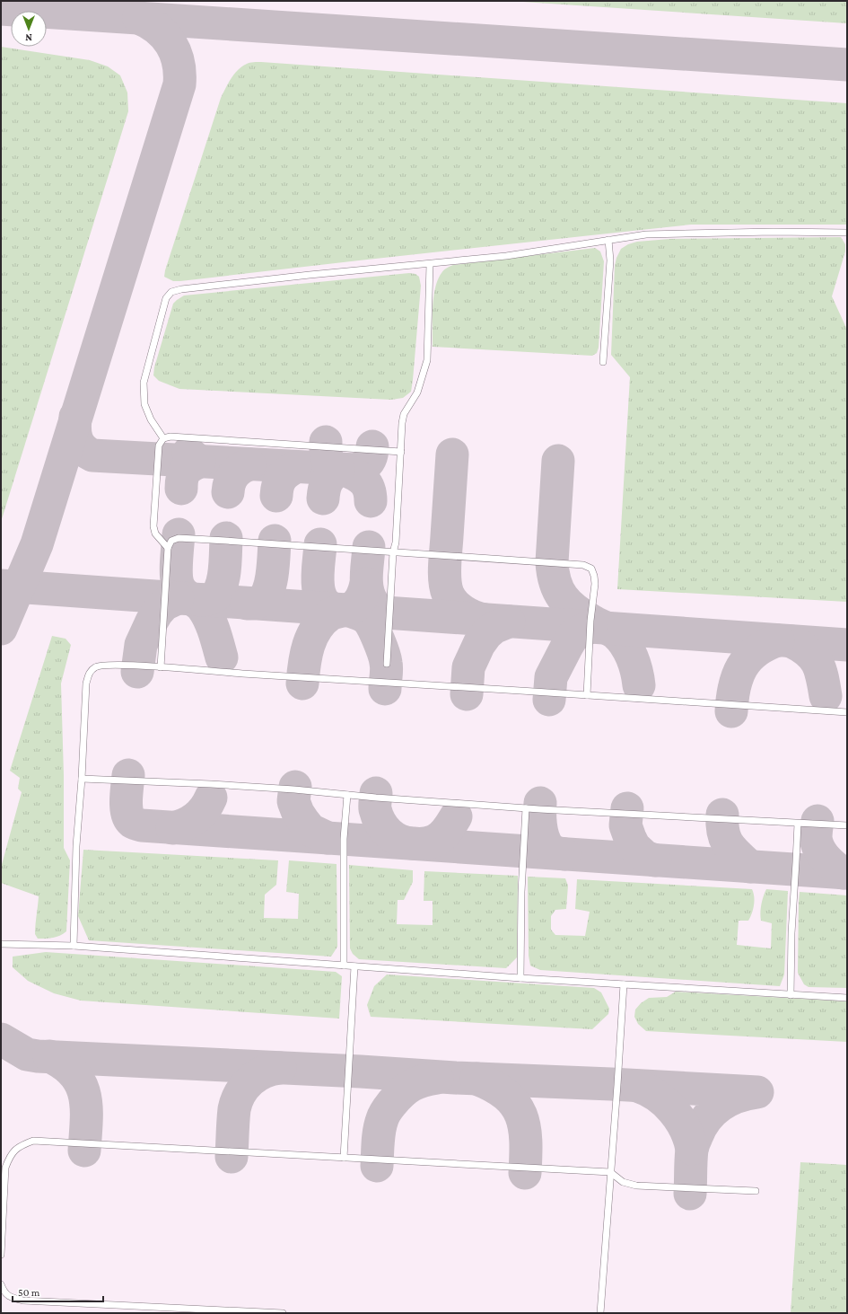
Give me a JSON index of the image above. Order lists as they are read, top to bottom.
{
  "scale_bar": "50 m",
  "north": "bottom"
}
